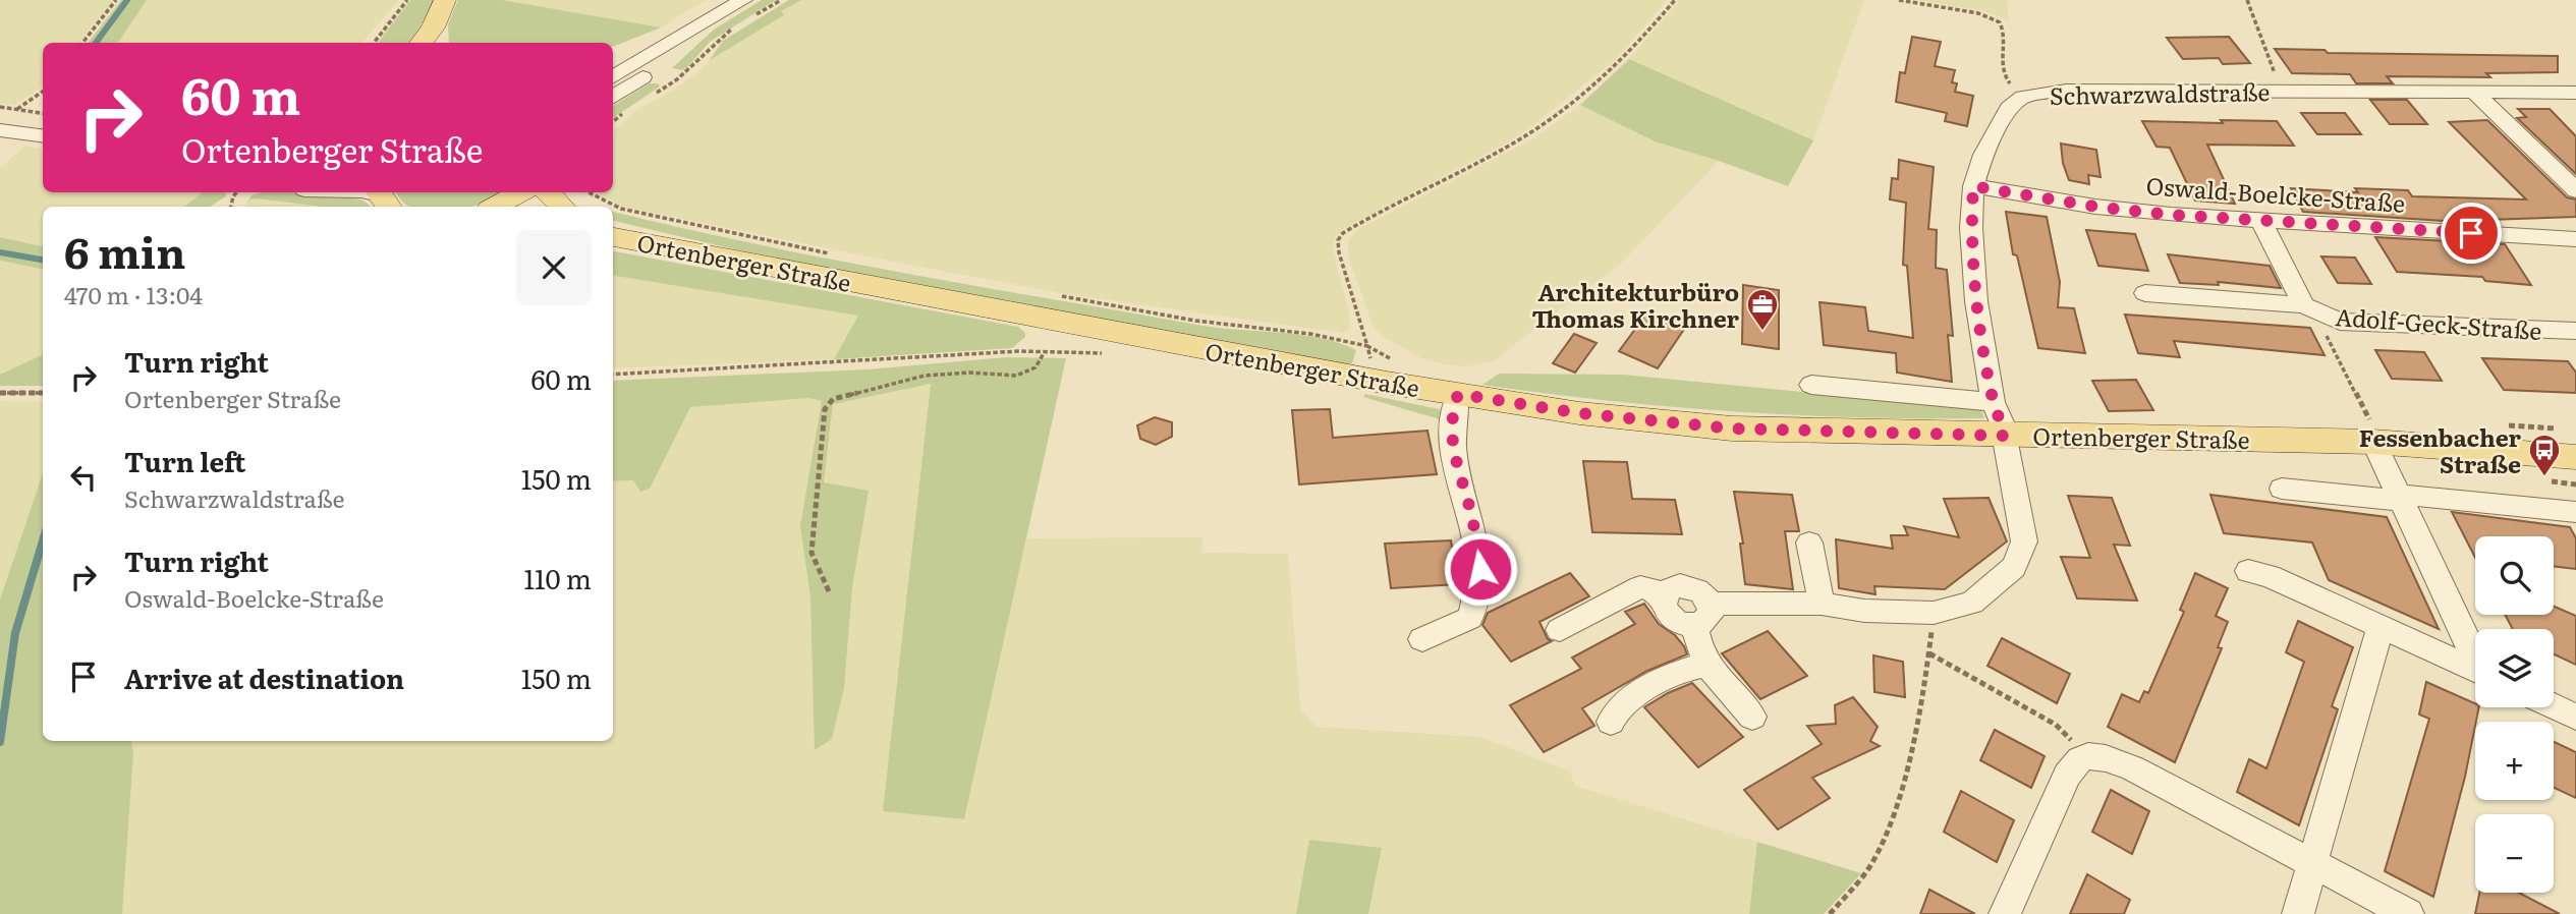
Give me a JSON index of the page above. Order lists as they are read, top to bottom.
{
  "streets": {
    "main road": ["Ortenberger Straße"],
    "street": ["Schwarzwaldstraße", "Oswald-Boelcke-Straße", "Adolf-Geck-Straße"]
  },
  "crossings": [
    ["Schwarzwaldstraße", "Oswald-Boelcke-Straße"],
    ["Schwarzwaldstraße", "Ortenberger Straße"],
    ["Oswald-Boelcke-Straße", "Adolf-Geck-Straße"]
  ],
  "places": {
    "office": ["Architekturbüro Thomas Kirchner"],
    "bus stop": ["Fessenbacher Straße"]
  },
  "page": {
    "turn": ["60 m", "Ortenberger Straße"],
    "heading": ["6 min", "470 m · 13:04"],
    "list": [
      {
        "name": "Turn right",
        "note": "Ortenberger Straße",
        "value": "60 m"
      },
      {
        "name": "Turn left",
        "note": "Schwarzwaldstraße",
        "value": "150 m"
      },
      {
        "name": "Turn right",
        "note": "Oswald-Boelcke-Straße",
        "value": "110 m"
      },
      {
        "name": "Arrive at destination",
        "value": "150 m"
      }
    ],
    "map_buttons": ["+", "−"]
  }
}
